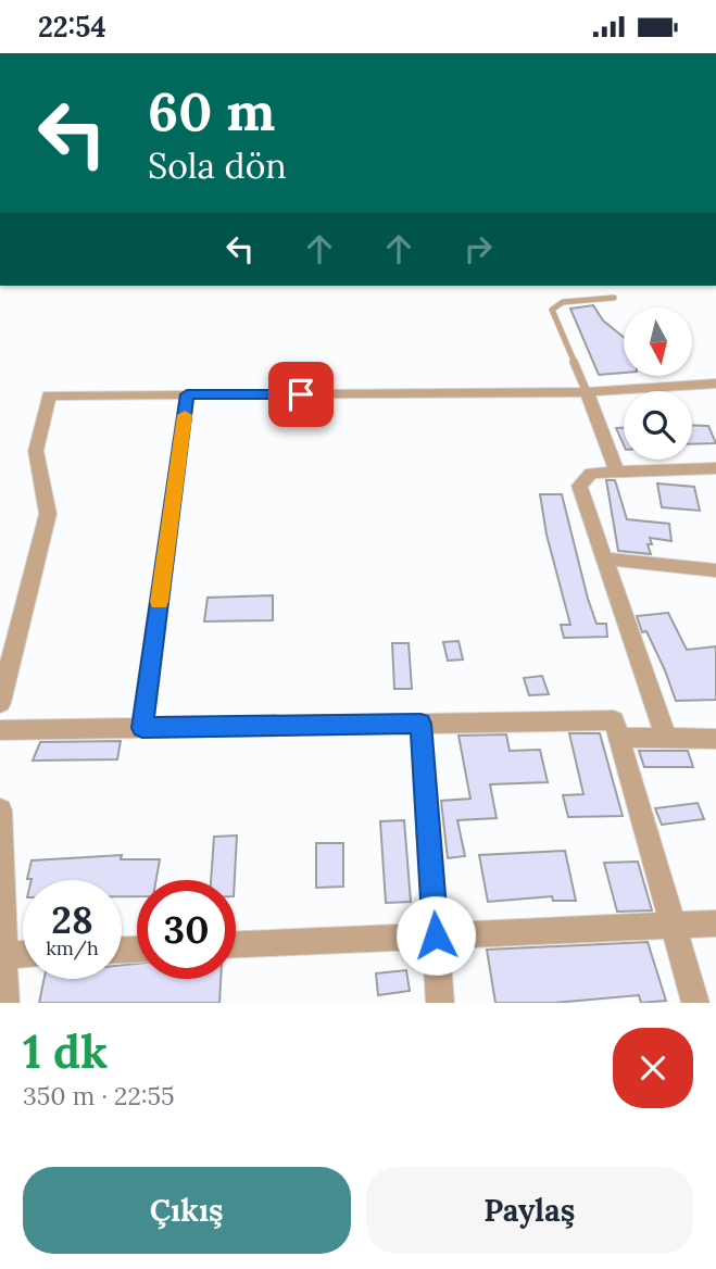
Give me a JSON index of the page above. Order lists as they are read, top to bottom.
{
  "north": "bottom",
  "page": {
    "status": "22:54",
    "turn": ["60 m", "Sola dön"],
    "speed": "28 km/h",
    "limit": "30",
    "heading": ["1 dk", "350 m · 22:55"],
    "buttons": ["Çıkış", "Paylaş"]
  }
}
